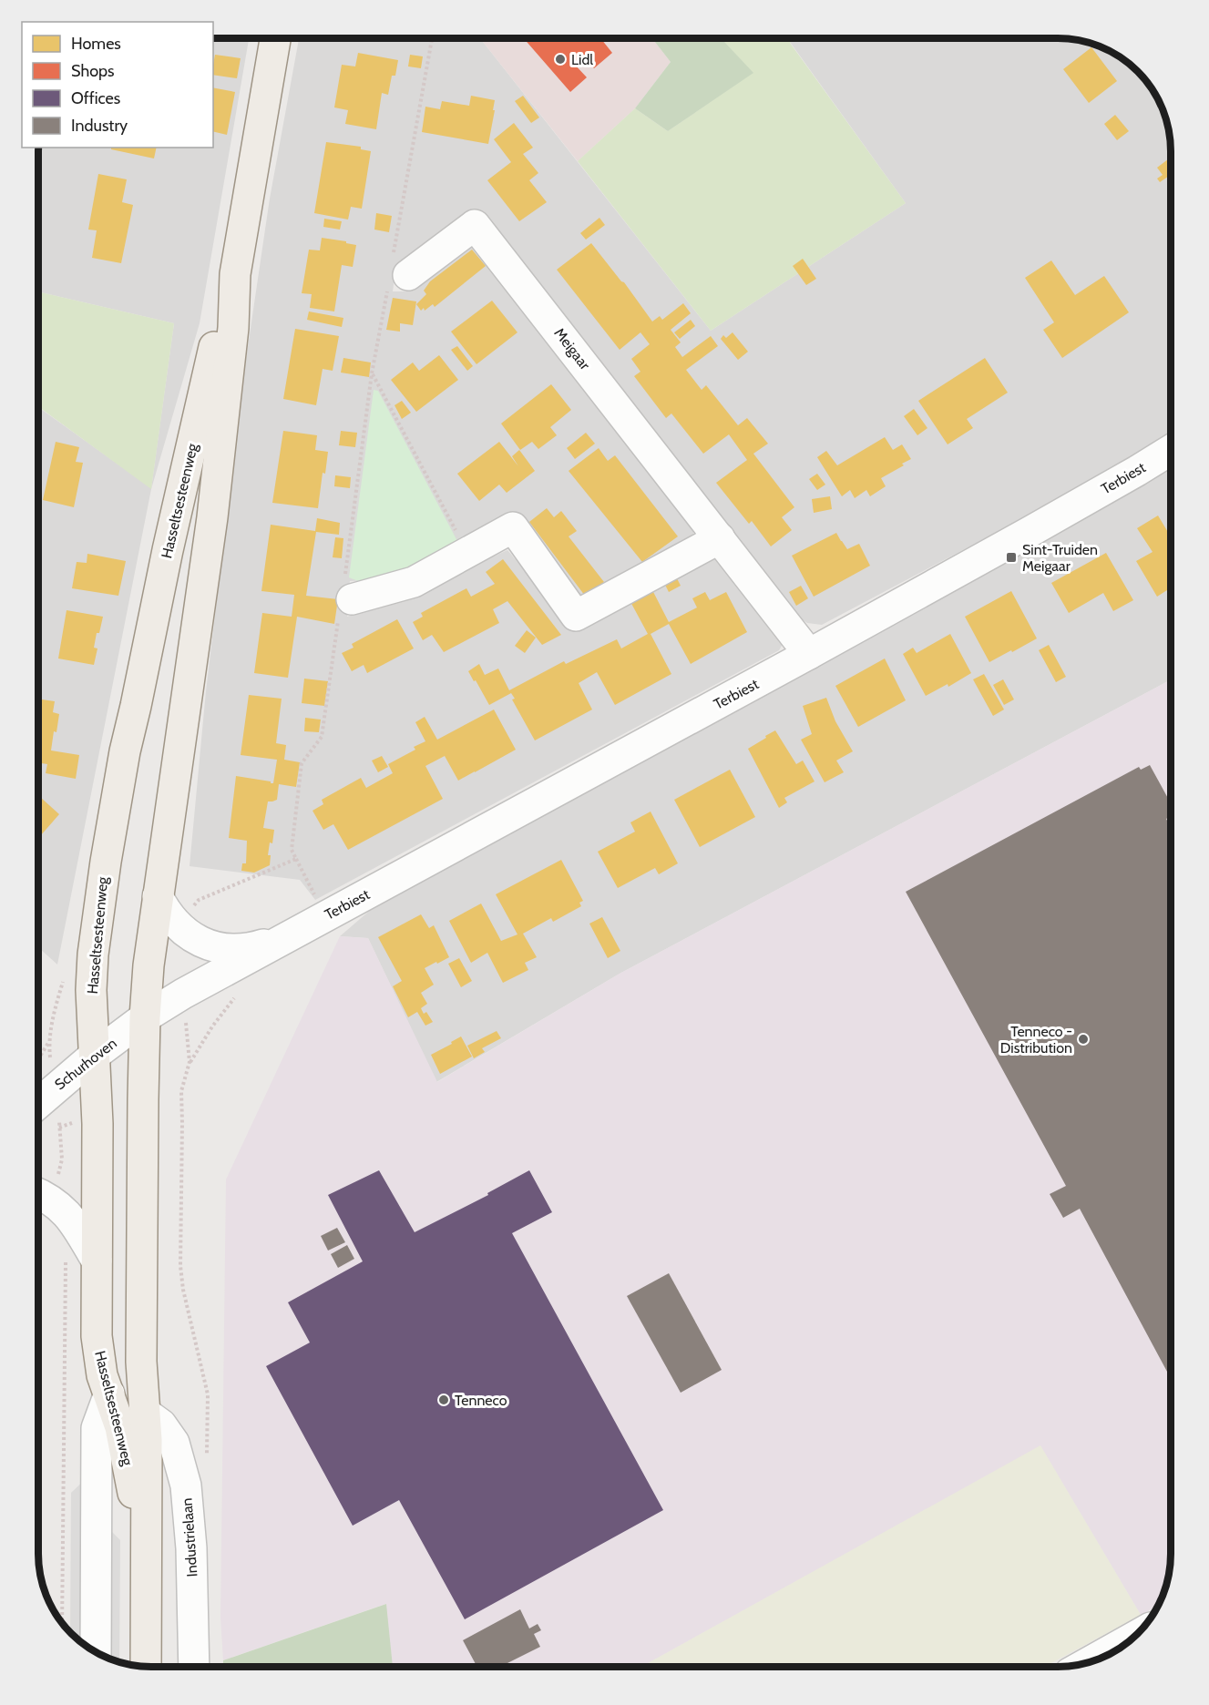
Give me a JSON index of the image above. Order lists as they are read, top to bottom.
{
  "streets": {
    "main road": ["Hasseltsesteenweg"],
    "street": [
      "Meigaar",
      "Terbiest",
      "Schurhoven",
      "Industrielaan"
    ]
  },
  "crossings": [
    ["Meigaar", "Terbiest"],
    ["Terbiest", "Hasseltsesteenweg"],
    ["Terbiest", "Schurhoven"],
    ["Hasseltsesteenweg", "Schurhoven"],
    ["Hasseltsesteenweg", "Industrielaan"]
  ],
  "places": {
    "other": ["Lidl", "Tenneco - Distribution", "Tenneco"],
    "transit": ["Sint-Truiden Meigaar"]
  },
  "legend": [
    "Homes",
    "Shops",
    "Offices",
    "Industry"
  ]
}
